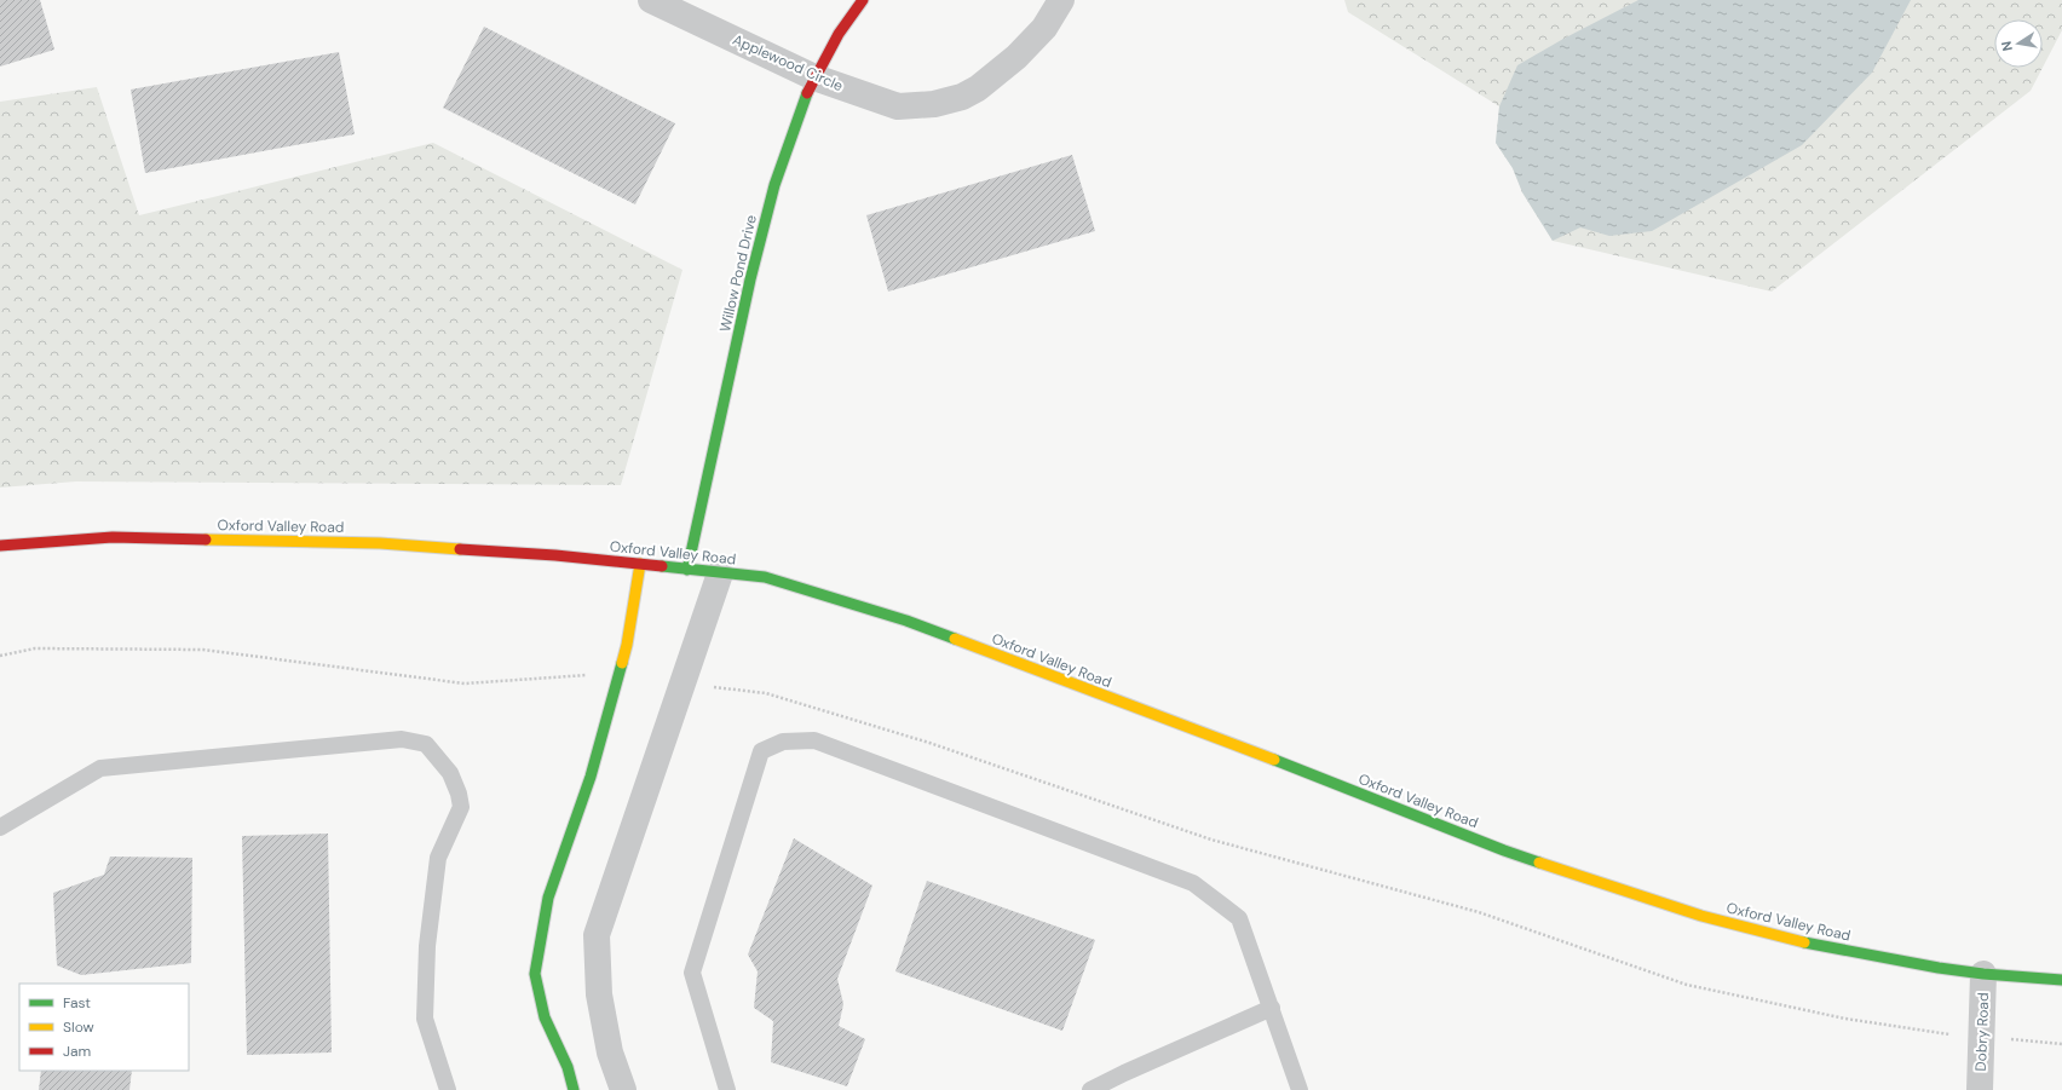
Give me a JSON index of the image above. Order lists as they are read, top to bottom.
{
  "streets": {
    "main road": ["Willow Pond Drive", "Oxford Valley Road"],
    "street": ["Applewood Circle", "Dobry Road"]
  },
  "crossings": [
    ["Applewood Circle", "Willow Pond Drive"],
    ["Willow Pond Drive", "Oxford Valley Road"],
    ["Oxford Valley Road", "Dobry Road"]
  ],
  "legend": ["Fast", "Slow", "Jam"],
  "north": "left"
}
